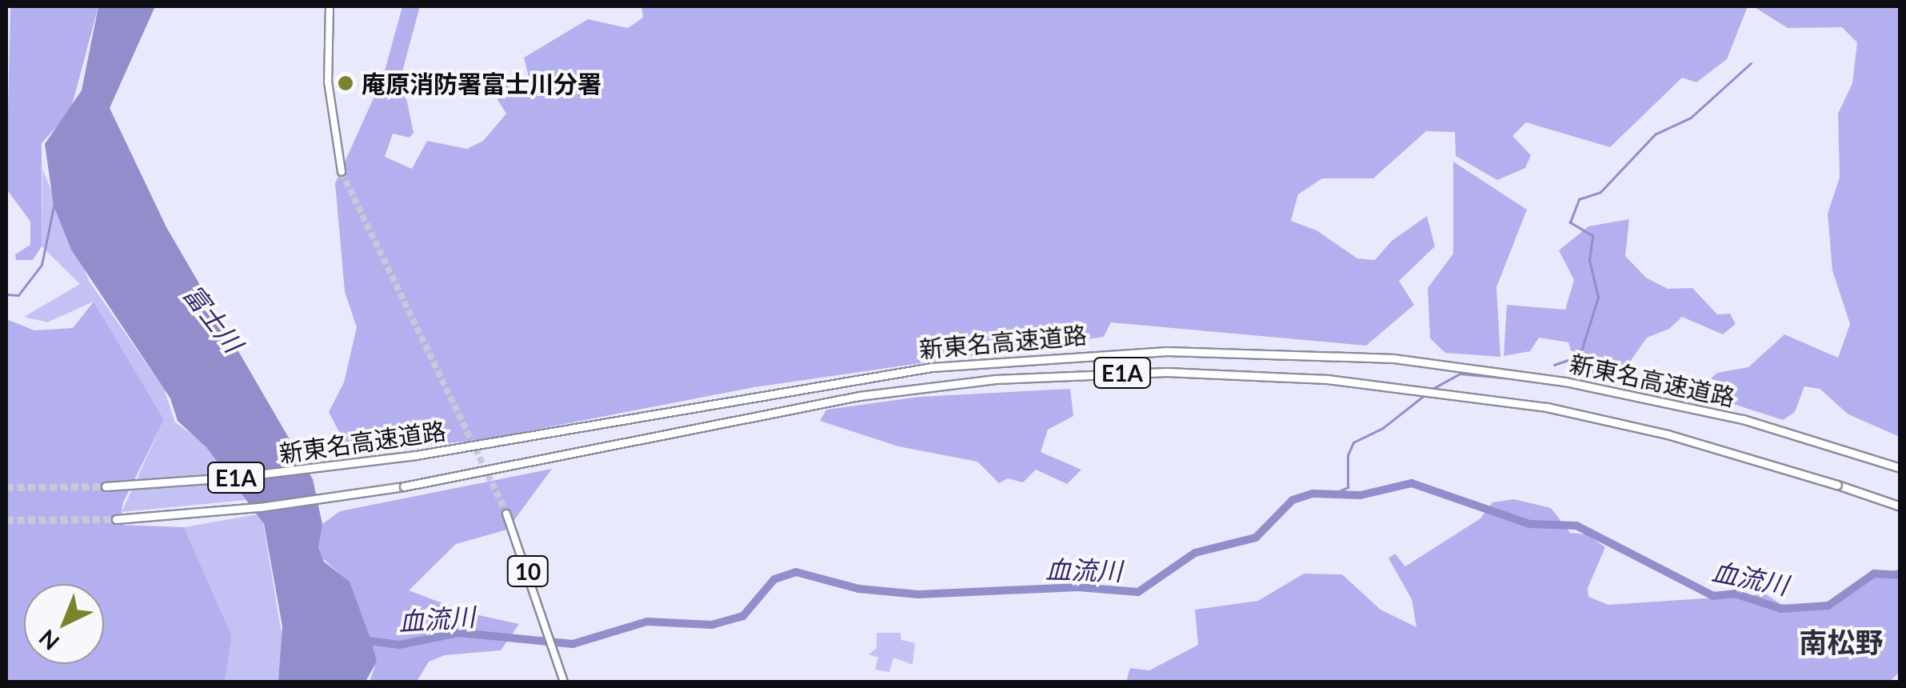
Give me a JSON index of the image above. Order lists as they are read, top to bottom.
{
  "streets": {
    "highway": ["新東名高速道路", "E1A"],
    "main road": ["10"]
  },
  "districts": ["南松野"],
  "water": ["富士川", "血流川"],
  "places": ["庵原消防署富士川分署"],
  "north": "bottom left"
}
